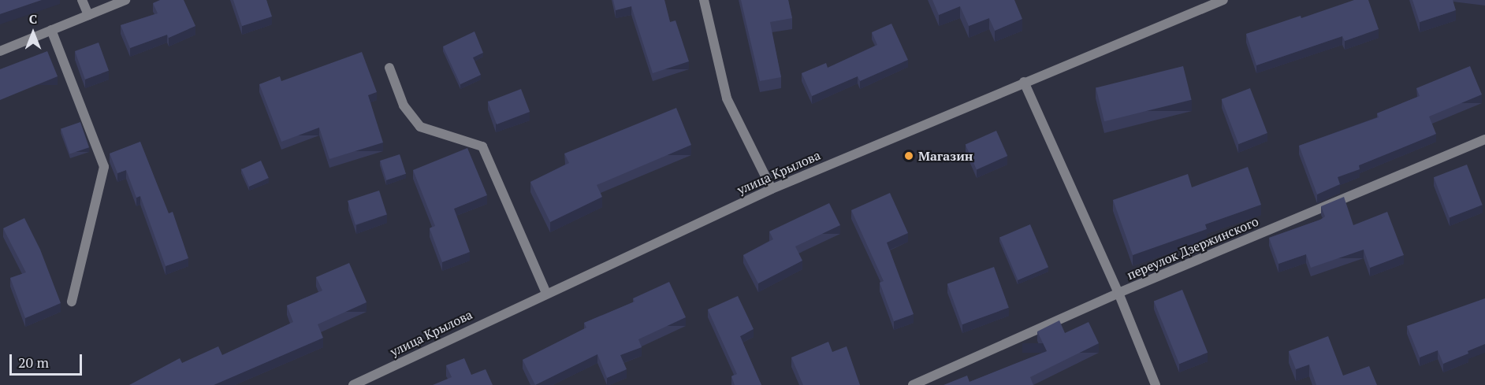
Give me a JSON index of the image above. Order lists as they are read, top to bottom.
{
  "streets": {
    "street": ["улица Крылова", "переулок Дзержинского"]
  },
  "places": ["Магазин"],
  "scale_bar": "20 m",
  "north": "top"
}
